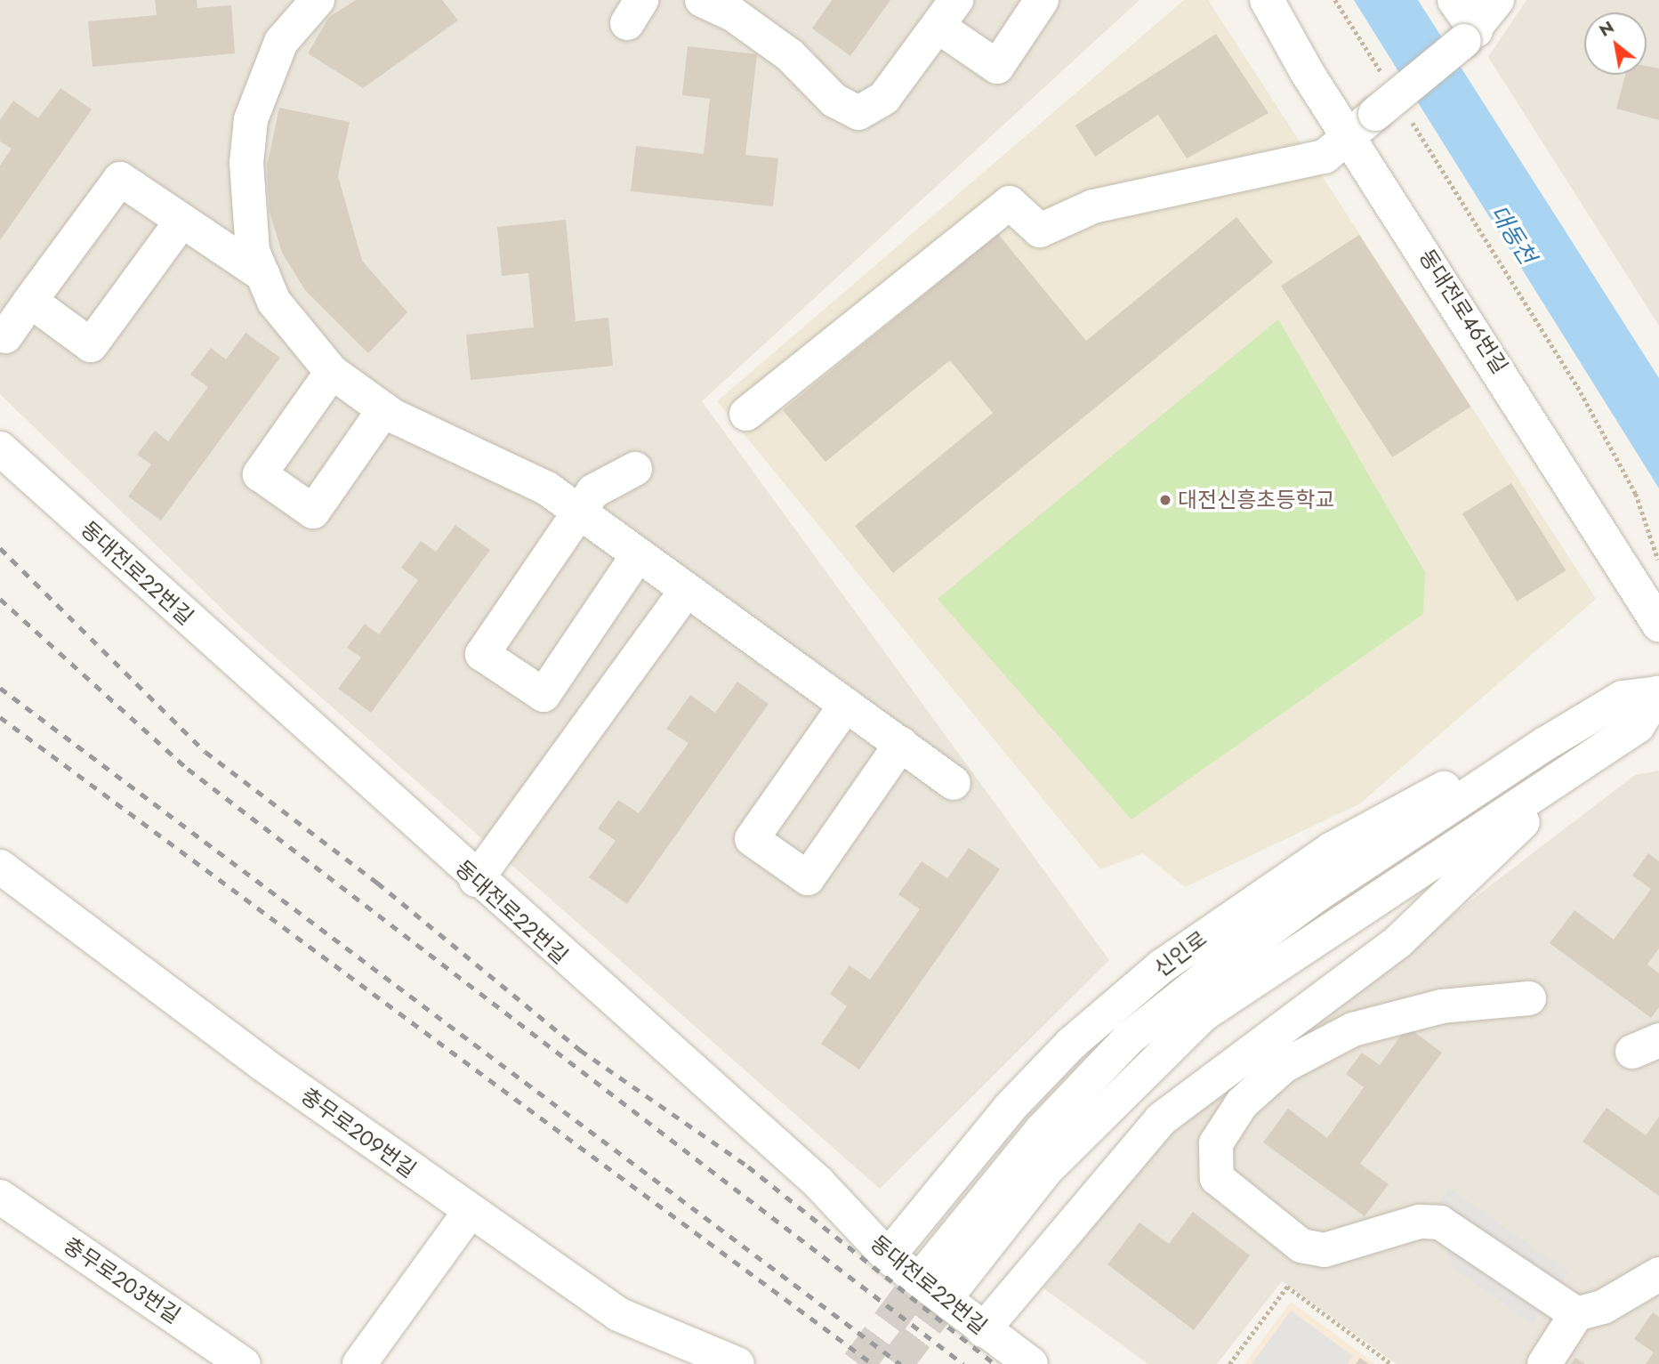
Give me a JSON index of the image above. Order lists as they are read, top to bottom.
{
  "streets": {
    "street": [
      "동대전로46번길",
      "동대전로22번길",
      "신인로",
      "충무로209번길",
      "충무로203번길"
    ]
  },
  "crossings": [
    ["동대전로22번길", "신인로"]
  ],
  "water": ["대동천"],
  "places": ["대전신흥초등학교"],
  "north": "top left"
}
